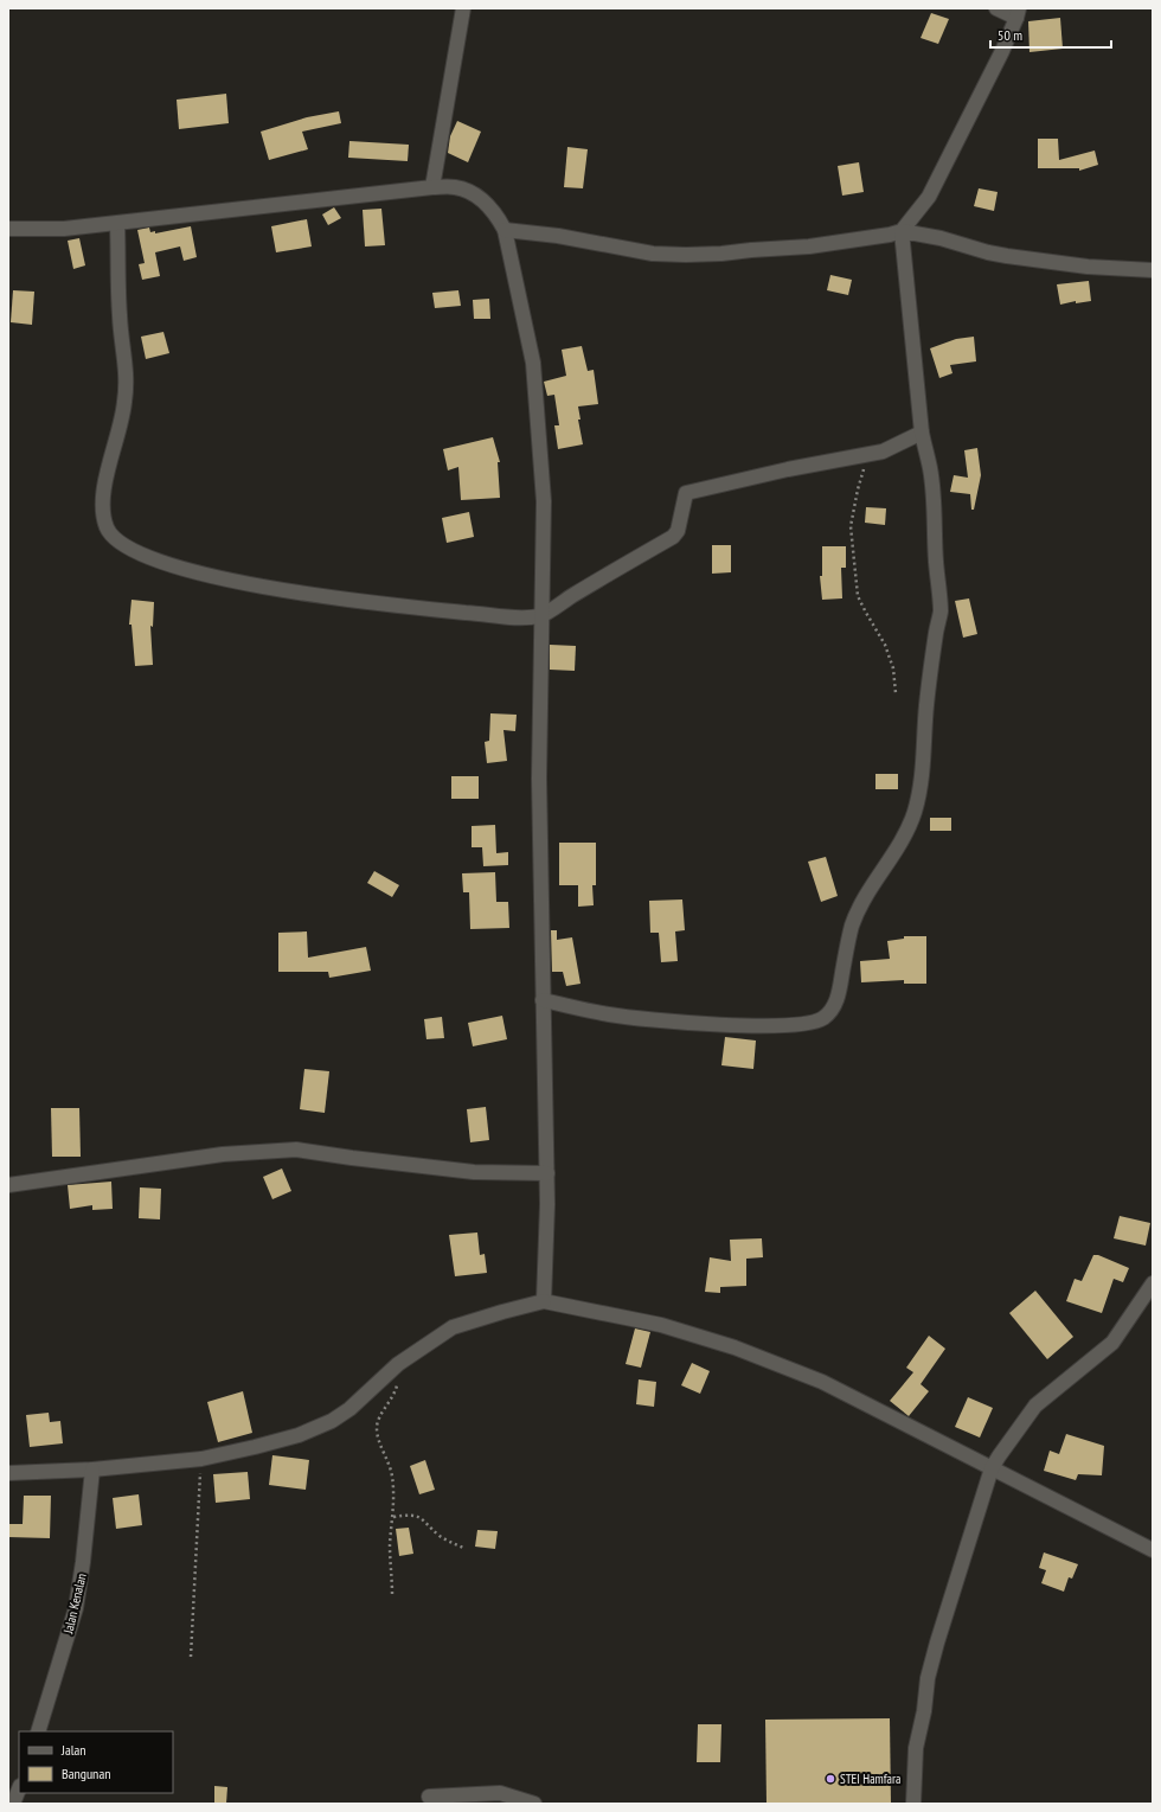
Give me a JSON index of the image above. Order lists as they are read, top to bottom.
{
  "streets": {
    "street": ["Jalan Kenalan"]
  },
  "places": ["STEI Hamfara"],
  "legend": ["Jalan", "Bangunan"],
  "scale_bar": "50 m"
}
